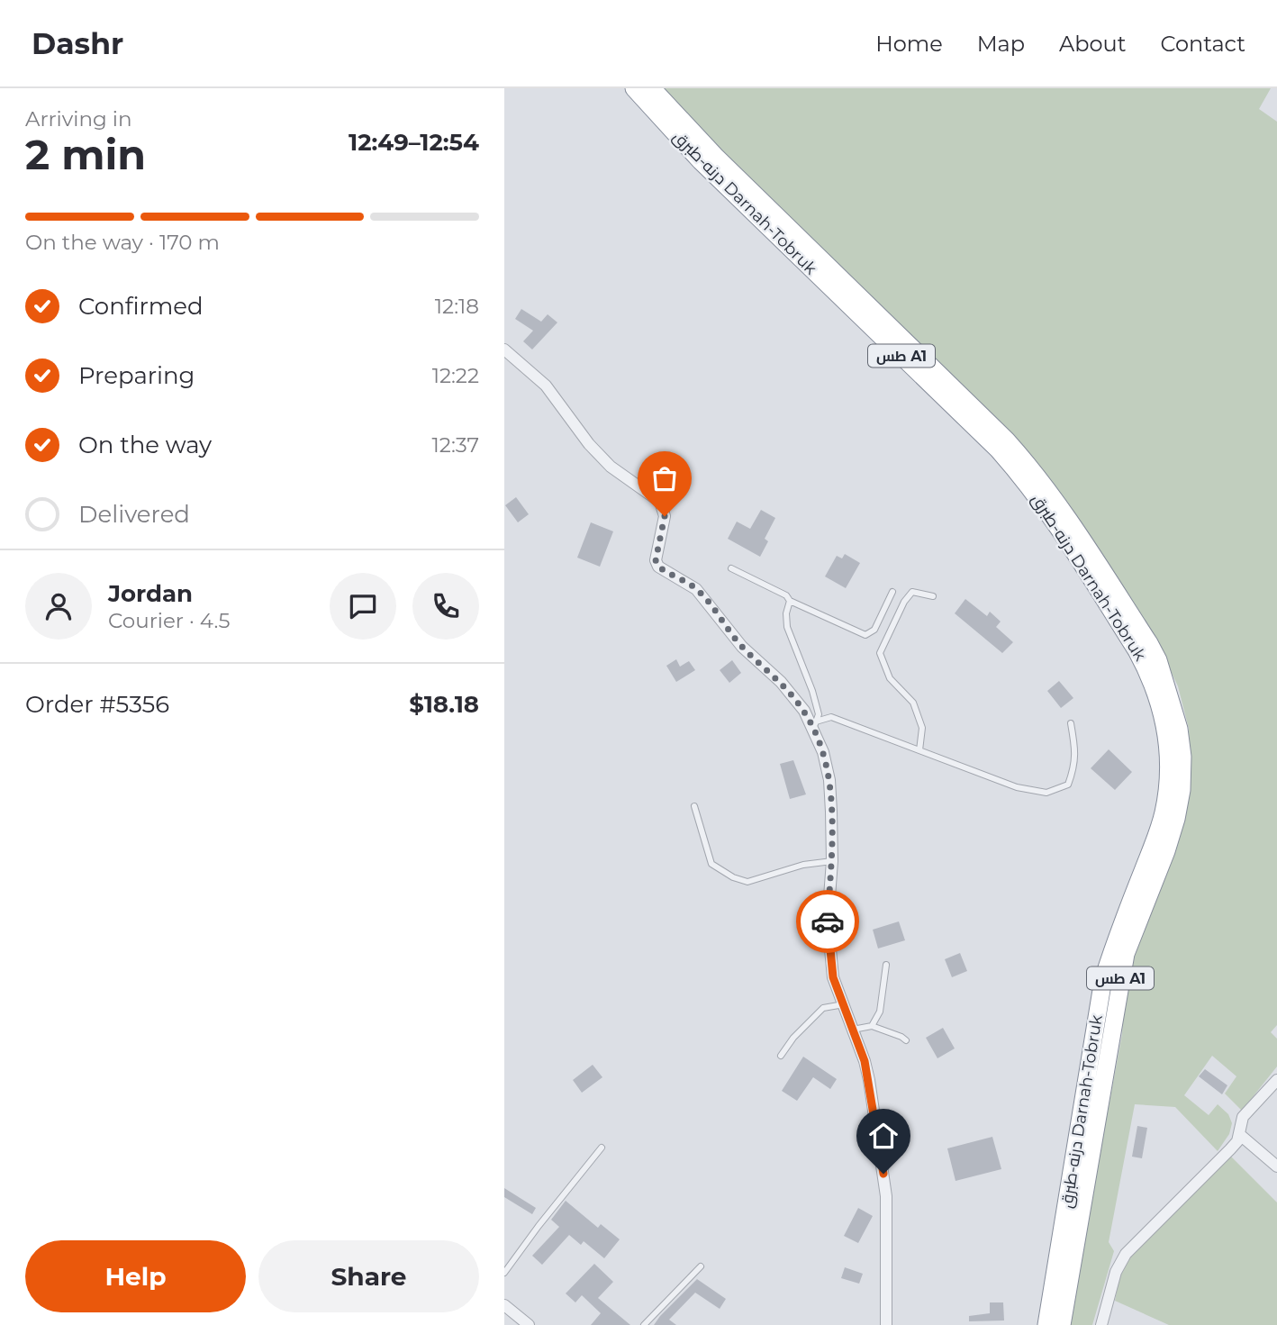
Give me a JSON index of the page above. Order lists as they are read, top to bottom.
{
  "streets": {
    "highway": ["درنه-طبرق Darnah-Tobruk", "طس A1"]
  },
  "page": {
    "header": "Dashr",
    "nav": [
      "Home",
      "Map",
      "About",
      "Contact"
    ],
    "heading": ["2 min", "Arriving in", "12:49–12:54"],
    "panel": [
      "Jordan",
      "Courier · 4.5",
      "Order #5356",
      "$18.18"
    ],
    "bar": "On the way · 170 m",
    "list": [
      ["Confirmed", "12:18"],
      ["Preparing", "12:22"],
      ["On the way", "12:37"],
      "Delivered"
    ],
    "buttons": ["Help", "Share"]
  }
}
